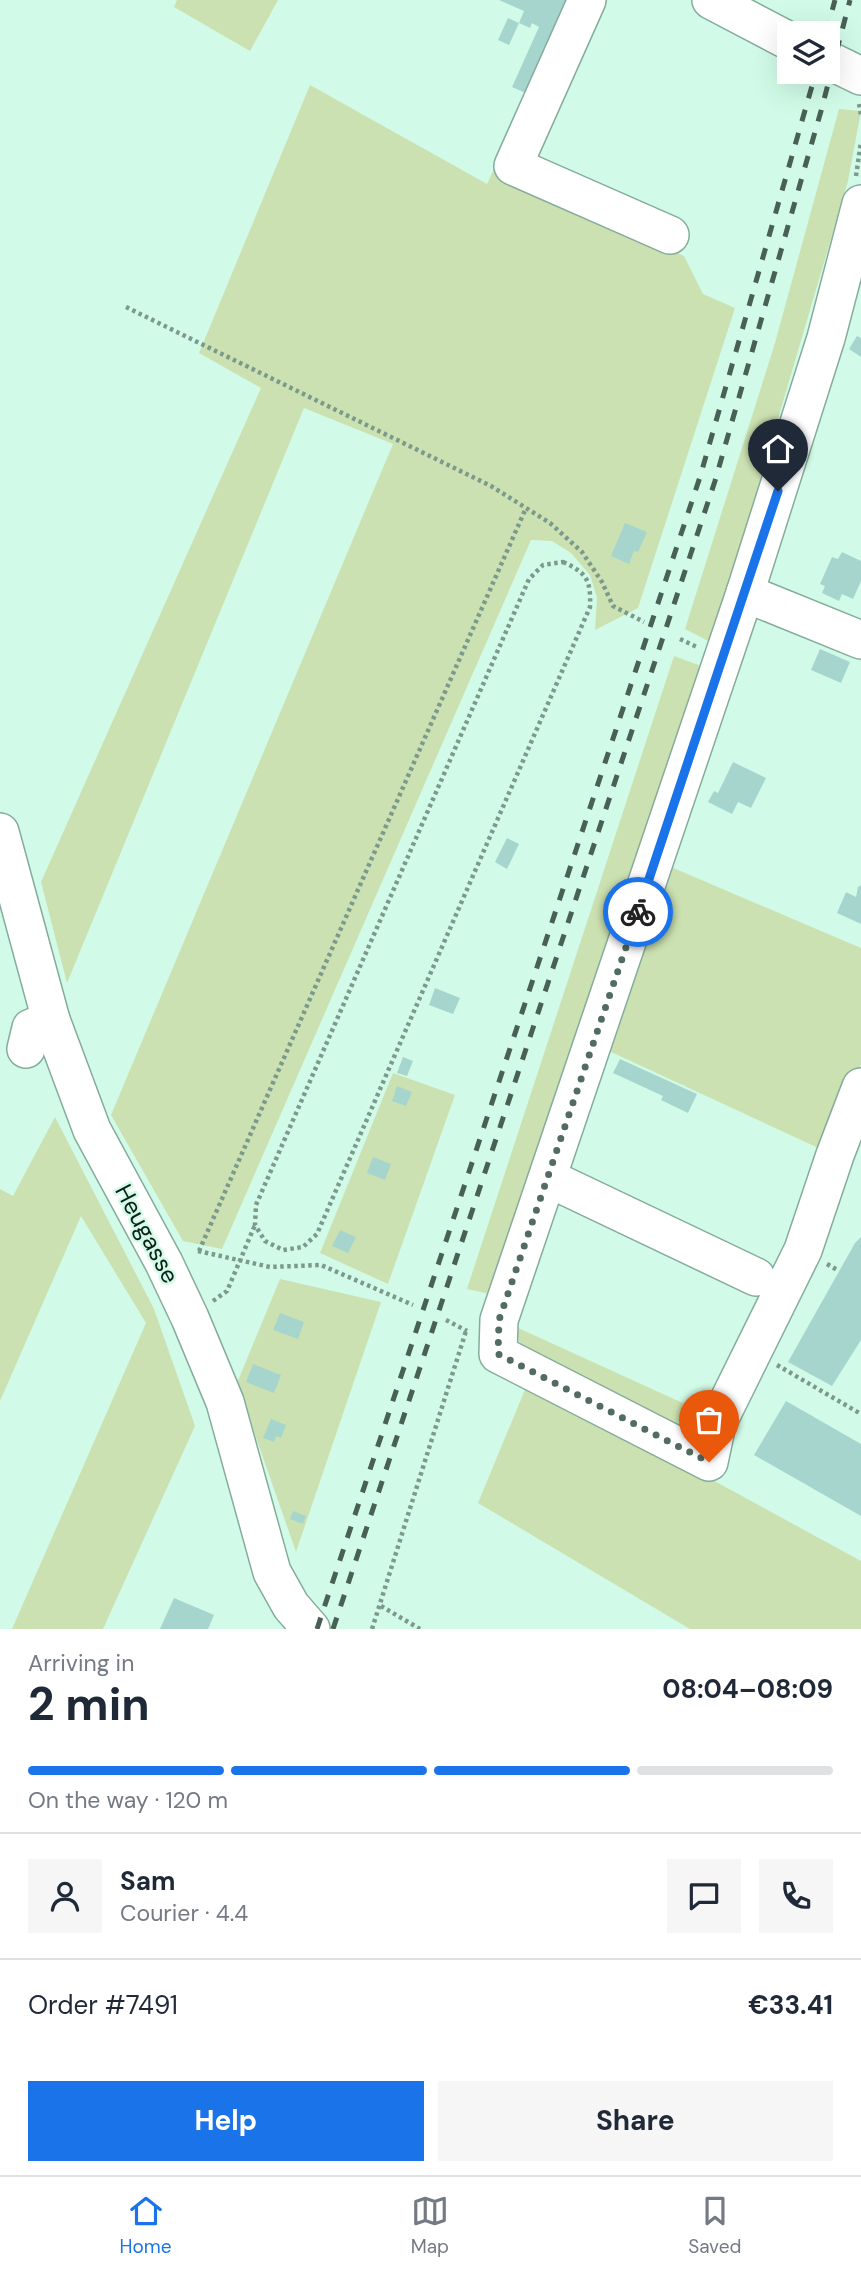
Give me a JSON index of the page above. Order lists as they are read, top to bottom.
{
  "streets": {
    "street": ["Heugasse"]
  },
  "page": {
    "heading": ["2 min", "Arriving in", "08:04–08:09"],
    "panel": [
      "Sam",
      "Courier · 4.4",
      "Order #7491",
      "€33.41"
    ],
    "bar": "On the way · 120 m",
    "buttons": ["Help", "Share"],
    "tabs": ["Home", "Map", "Saved"]
  }
}
